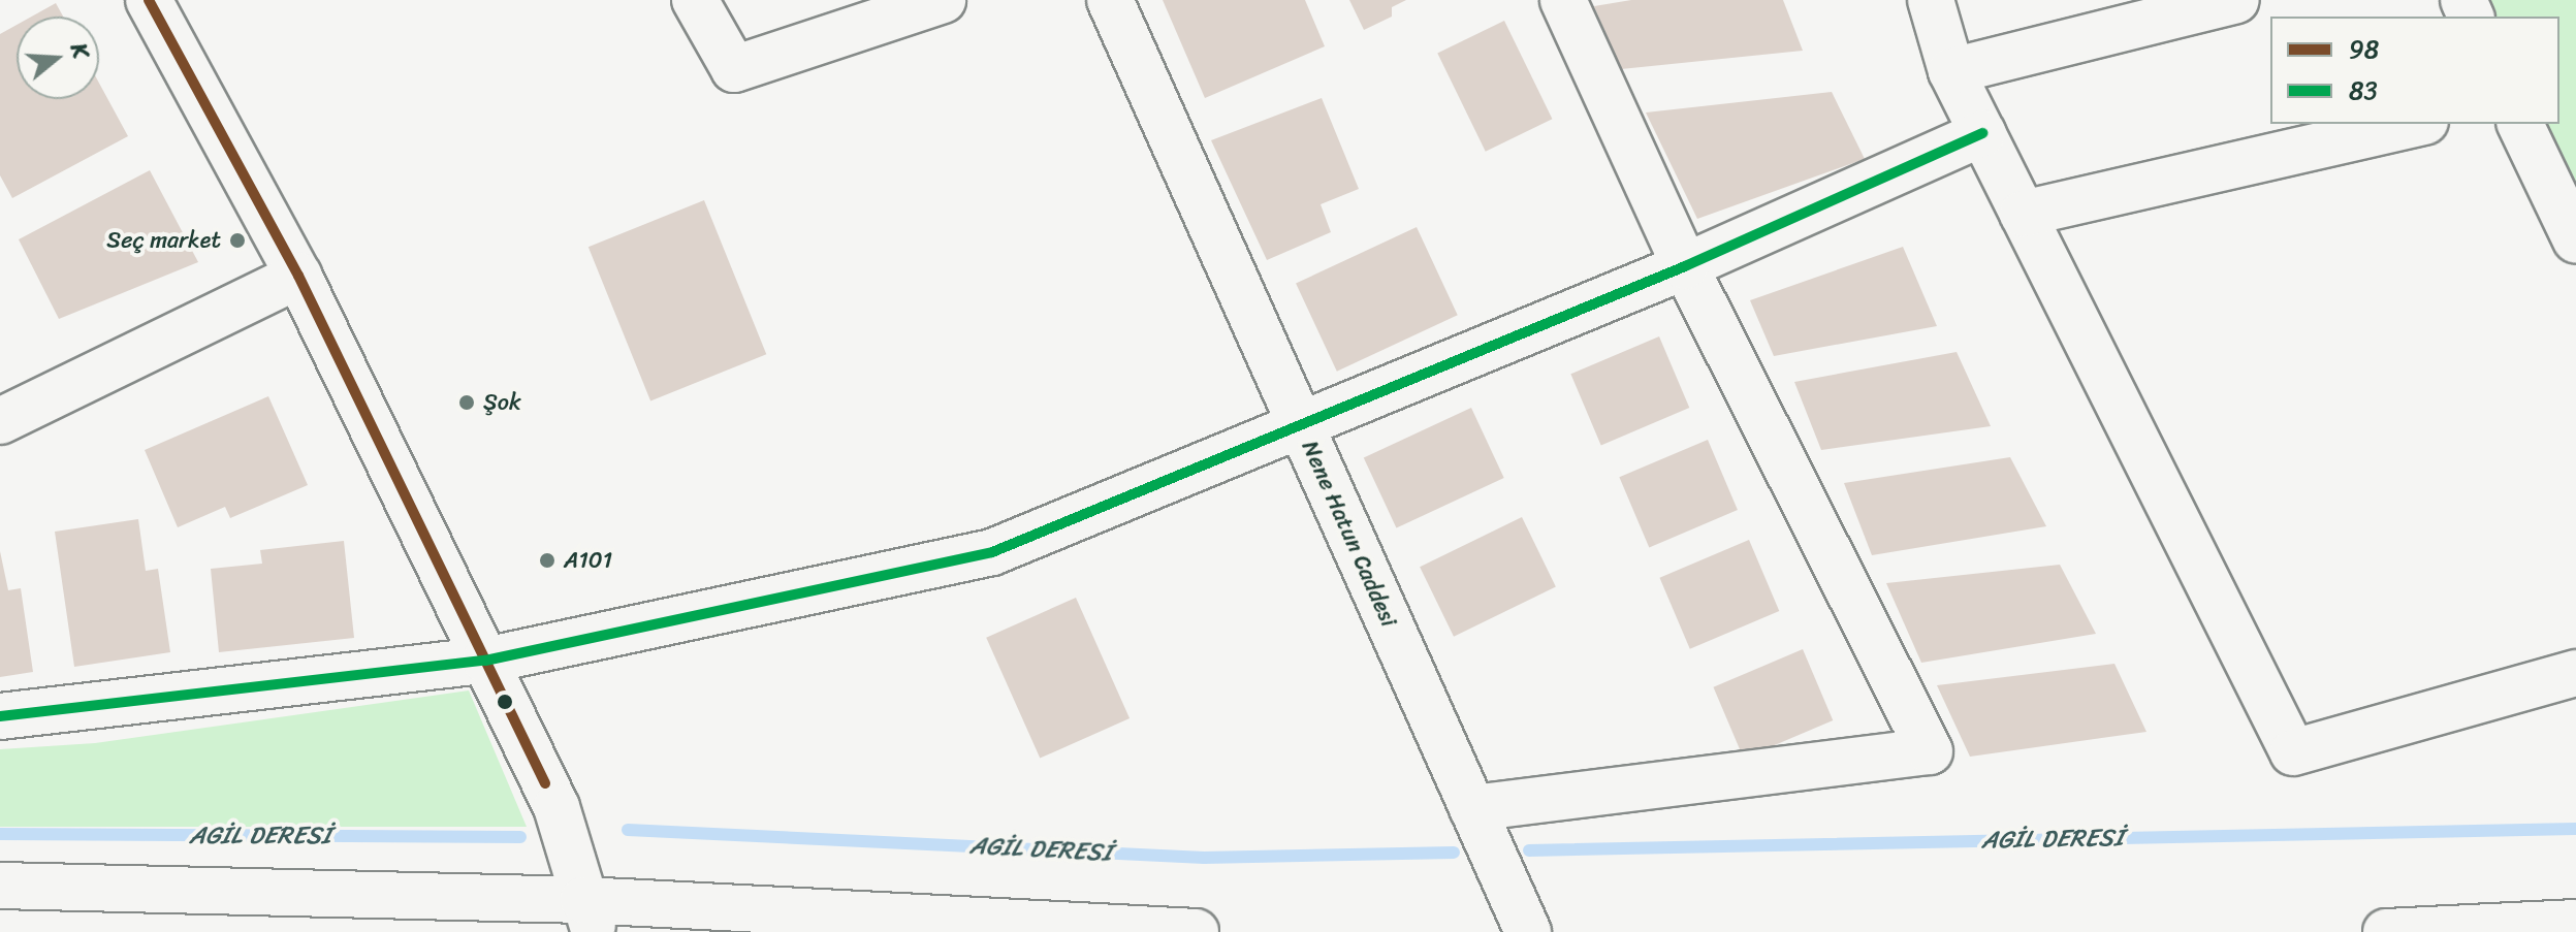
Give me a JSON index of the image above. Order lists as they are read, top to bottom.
{
  "streets": {
    "street": ["Nene Hatun Caddesi"]
  },
  "water": ["AGİL DERESİ"],
  "places": ["Seç market", "Şok", "A101"],
  "lines": ["transit line 98", "transit line 83"],
  "legend": ["98", "83"],
  "north": "right"
}
